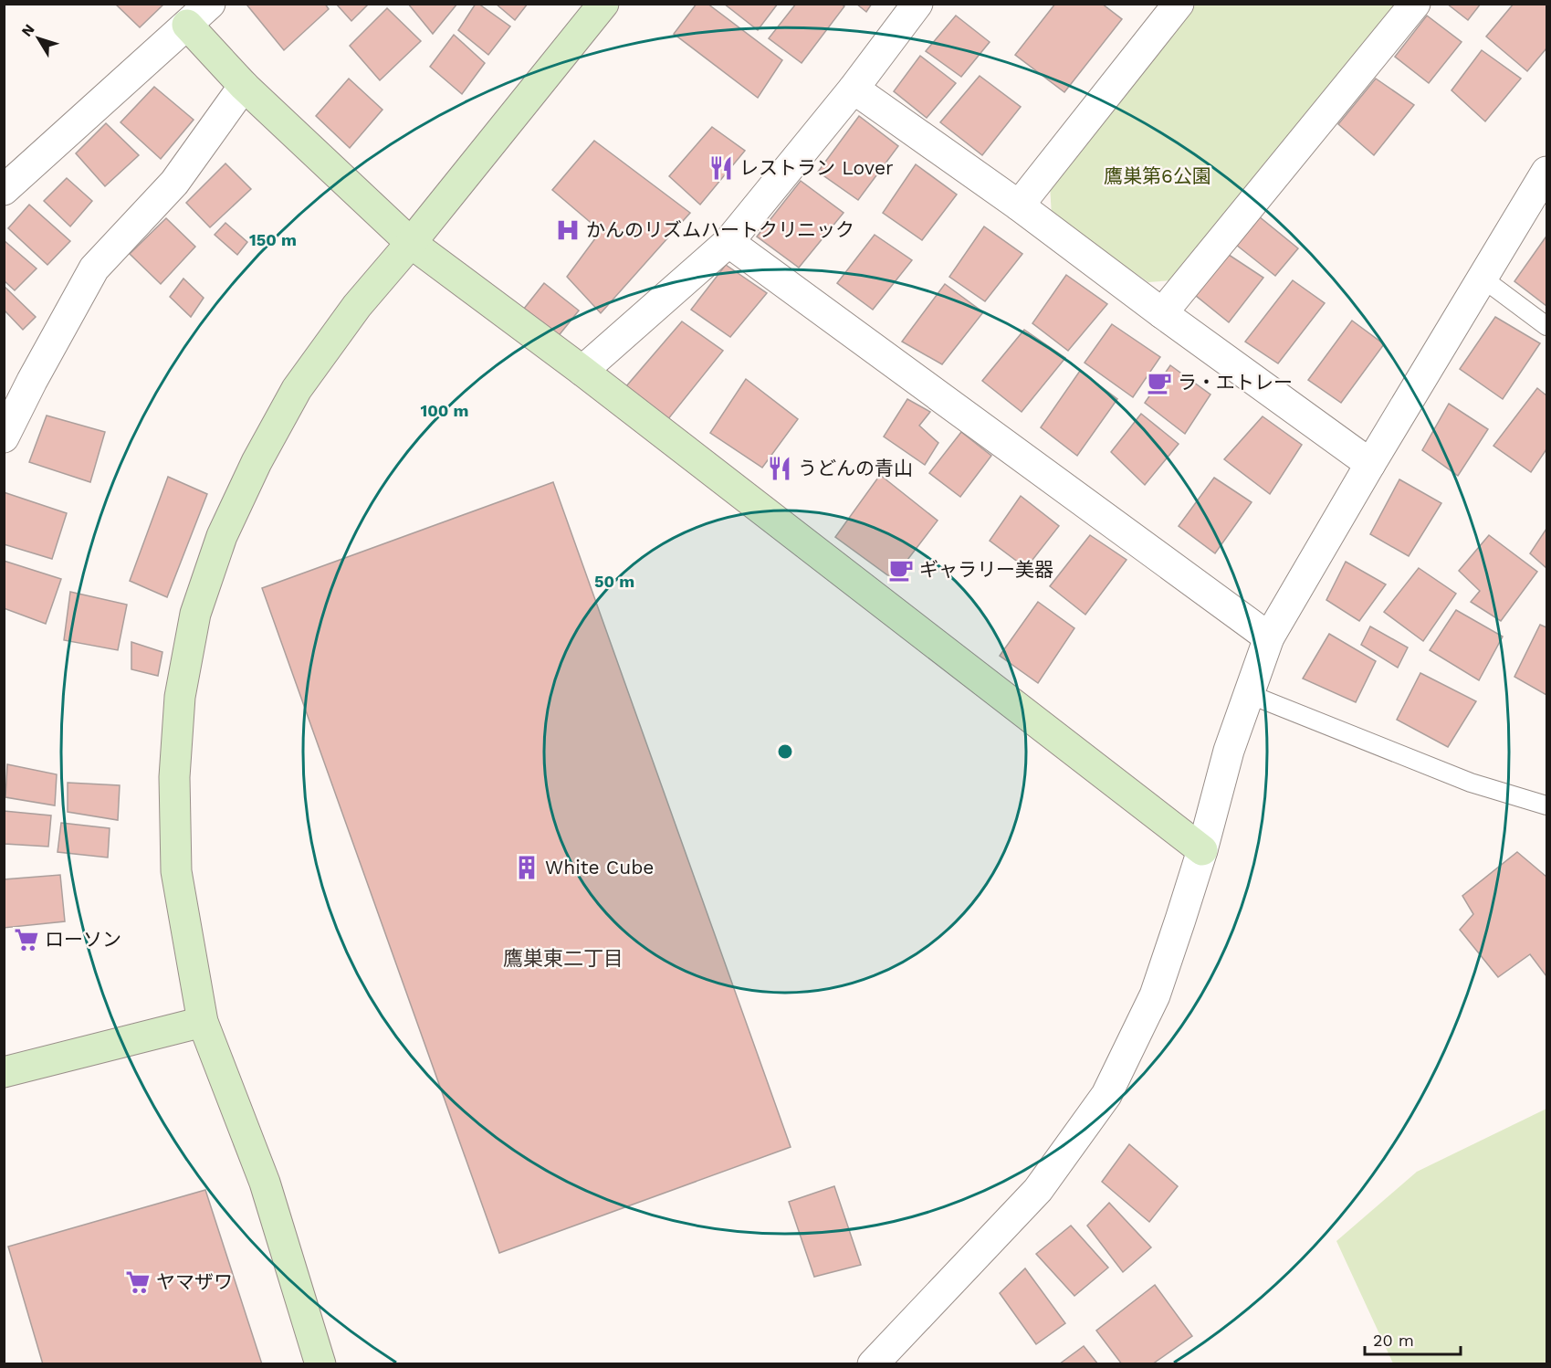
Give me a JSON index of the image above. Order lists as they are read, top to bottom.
{
  "districts": ["鷹巣東二丁目"],
  "parks": ["鷹巣第6公園"],
  "places": {
    "restaurant": ["レストラン Lover", "うどんの青山"],
    "hospital": ["かんのリズムハートクリニック"],
    "cafe": ["ラ・エトレー", "ギャラリー美器"],
    "building": ["White Cube"],
    "supermarket": ["ローソン", "ヤマザワ"]
  },
  "scale_bar": "20 m",
  "north": "top left",
  "rings": ["150 m", "100 m", "50 m"]
}
